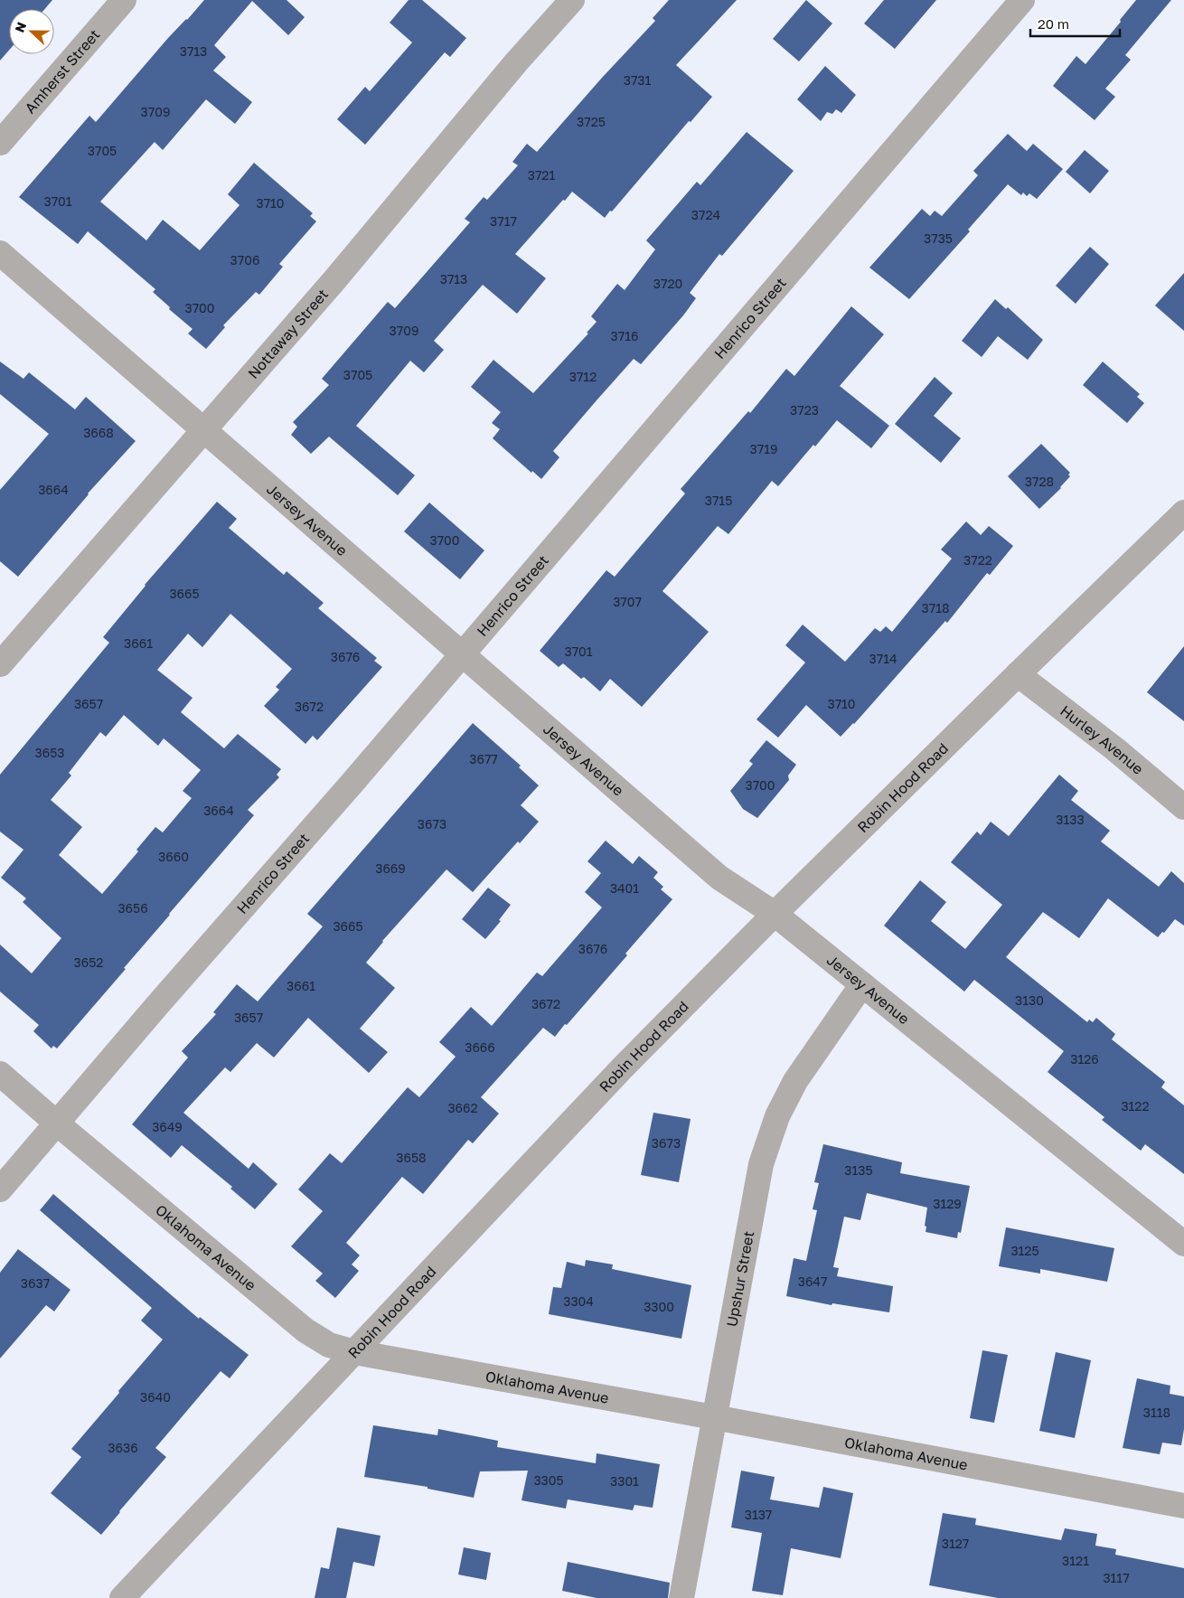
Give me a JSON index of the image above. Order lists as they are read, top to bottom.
{
  "streets": {
    "street": [
      "Amherst Street",
      "Henrico Street",
      "Nottaway Street",
      "Jersey Avenue",
      "Hurley Avenue",
      "Robin Hood Road",
      "Oklahoma Avenue",
      "Upshur Street"
    ]
  },
  "crossings": [
    ["Henrico Street", "Jersey Avenue"],
    ["Henrico Street", "Oklahoma Avenue"],
    ["Nottaway Street", "Jersey Avenue"],
    ["Jersey Avenue", "Robin Hood Road"],
    ["Jersey Avenue", "Upshur Street"],
    ["Hurley Avenue", "Robin Hood Road"],
    ["Robin Hood Road", "Oklahoma Avenue"],
    ["Oklahoma Avenue", "Upshur Street"]
  ],
  "house_numbers": [
    "3713",
    "3731",
    "3709",
    "3725",
    "3705",
    "3721",
    "3701",
    "3710",
    "3724",
    "3717",
    "3735",
    "3706",
    "3713",
    "3720",
    "3700",
    "3709",
    "3716",
    "3705",
    "3712",
    "3723",
    "3668",
    "3719",
    "3728",
    "3664",
    "3715",
    "3700",
    "3722",
    "3665",
    "3707",
    "3718",
    "3661",
    "3701",
    "3676",
    "3714",
    "3657",
    "3710",
    "3672",
    "3653",
    "3677",
    "3700",
    "3664",
    "3133",
    "3673",
    "3660",
    "3669",
    "3401",
    "3656",
    "3665",
    "3676",
    "3652",
    "3661",
    "3130",
    "3672",
    "3657",
    "3666",
    "3126",
    "3122",
    "3662",
    "3649",
    "3673",
    "3658",
    "3135",
    "3129",
    "3125",
    "3647",
    "3637",
    "3304",
    "3300",
    "3640",
    "3118",
    "3636",
    "3305",
    "3301",
    "3137",
    "3127",
    "3121",
    "3117"
  ],
  "scale_bar": "20 m",
  "north": "left"
}
